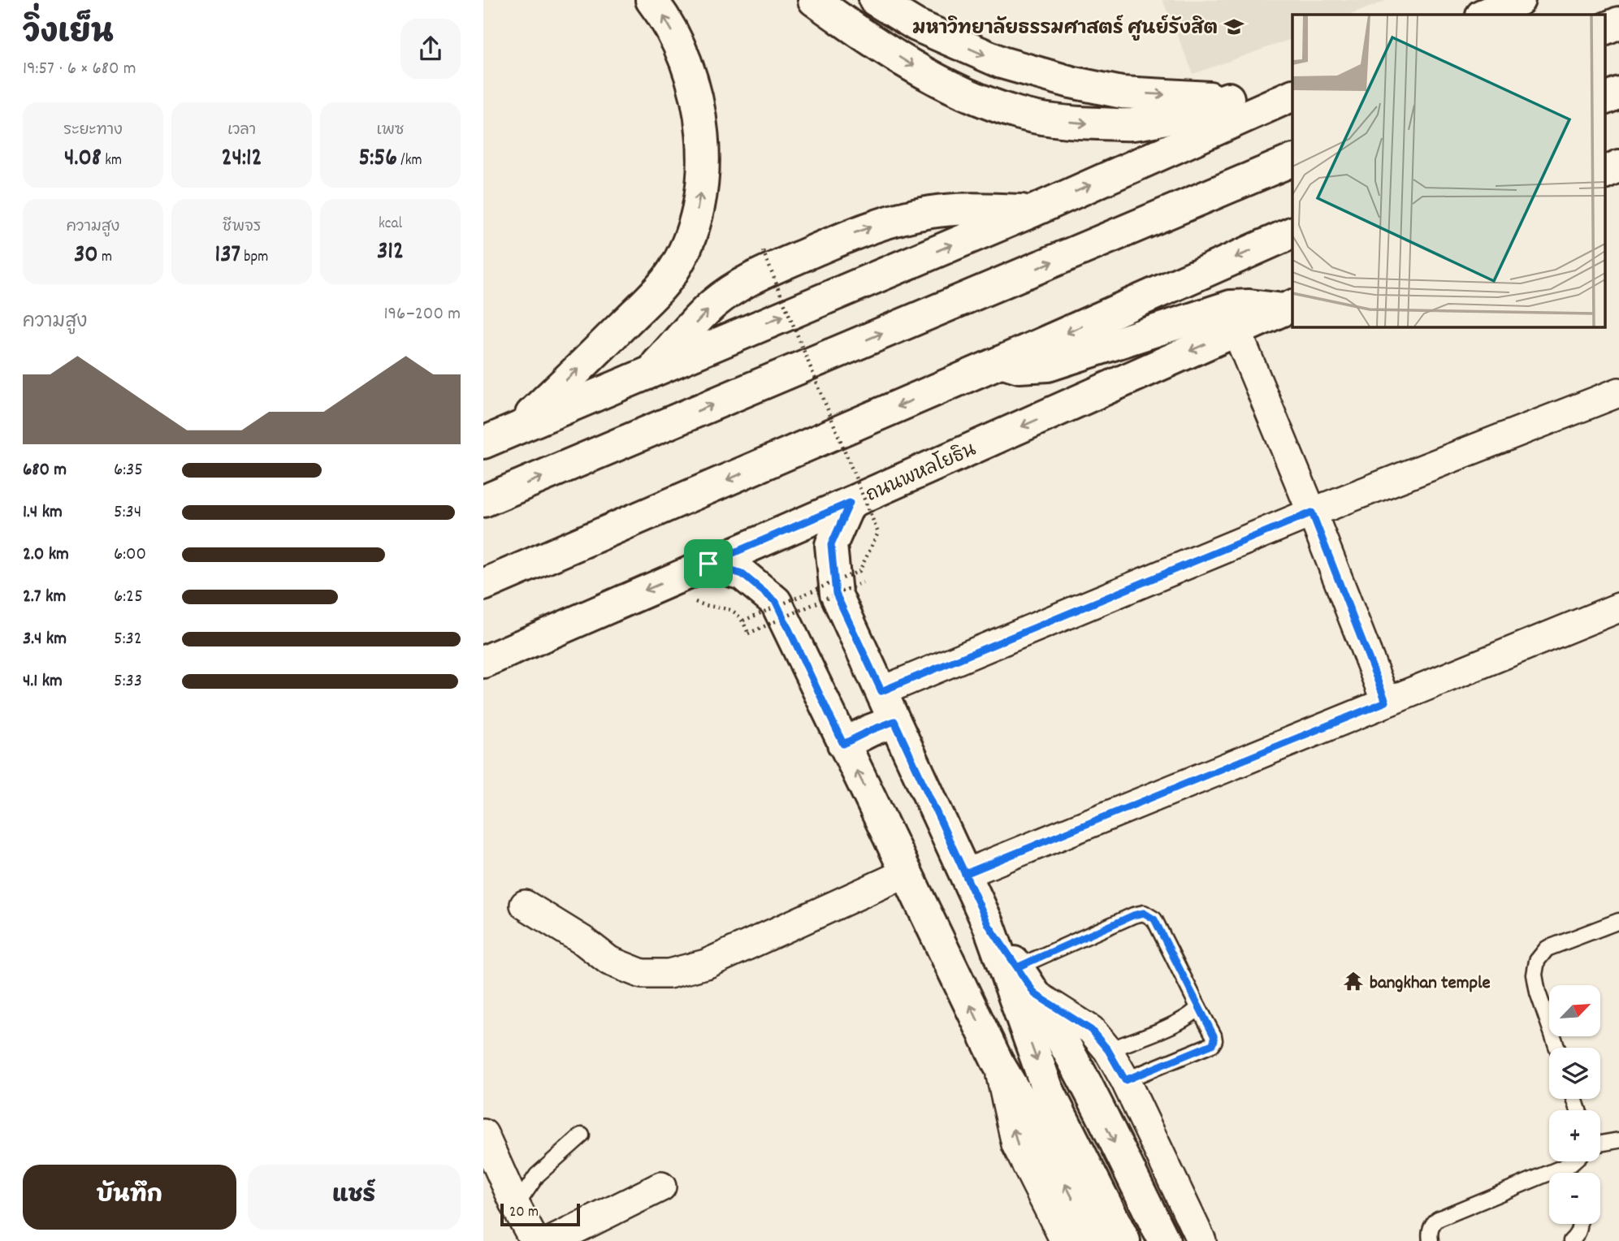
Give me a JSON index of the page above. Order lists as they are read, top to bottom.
{
  "streets": {
    "main road": ["ถนนพหลโยธิน"]
  },
  "places": {
    "school or university": ["มหาวิทยาลัยธรรมศาสตร์ ศูนย์รังสิต"],
    "temple": ["bangkhan temple"]
  },
  "scale_bar": "20 m",
  "north": "top right",
  "page": {
    "heading": ["วิ่งเย็น", "19:57 · 6 × 680 m"],
    "stats": [
      ["ระยะทาง", "4.08 km"],
      ["เวลา", "24:12"],
      ["เพซ", "5:56 /km"],
      ["ความสูง", "30 m"],
      ["ชีพจร", "137 bpm"],
      ["kcal", "312"]
    ],
    "chart": ["ความสูง", "196–200 m"],
    "list": [
      {
        "name": "680 m",
        "note": "6:35"
      },
      {
        "name": "1.4 km",
        "note": "5:34"
      },
      {
        "name": "2.0 km",
        "note": "6:00"
      },
      {
        "name": "2.7 km",
        "note": "6:25"
      },
      {
        "name": "3.4 km",
        "note": "5:32"
      },
      {
        "name": "4.1 km",
        "note": "5:33"
      }
    ],
    "map_buttons": ["+", "−"],
    "buttons": ["บันทึก", "แชร์"],
    "scale": "20 m"
  }
}
